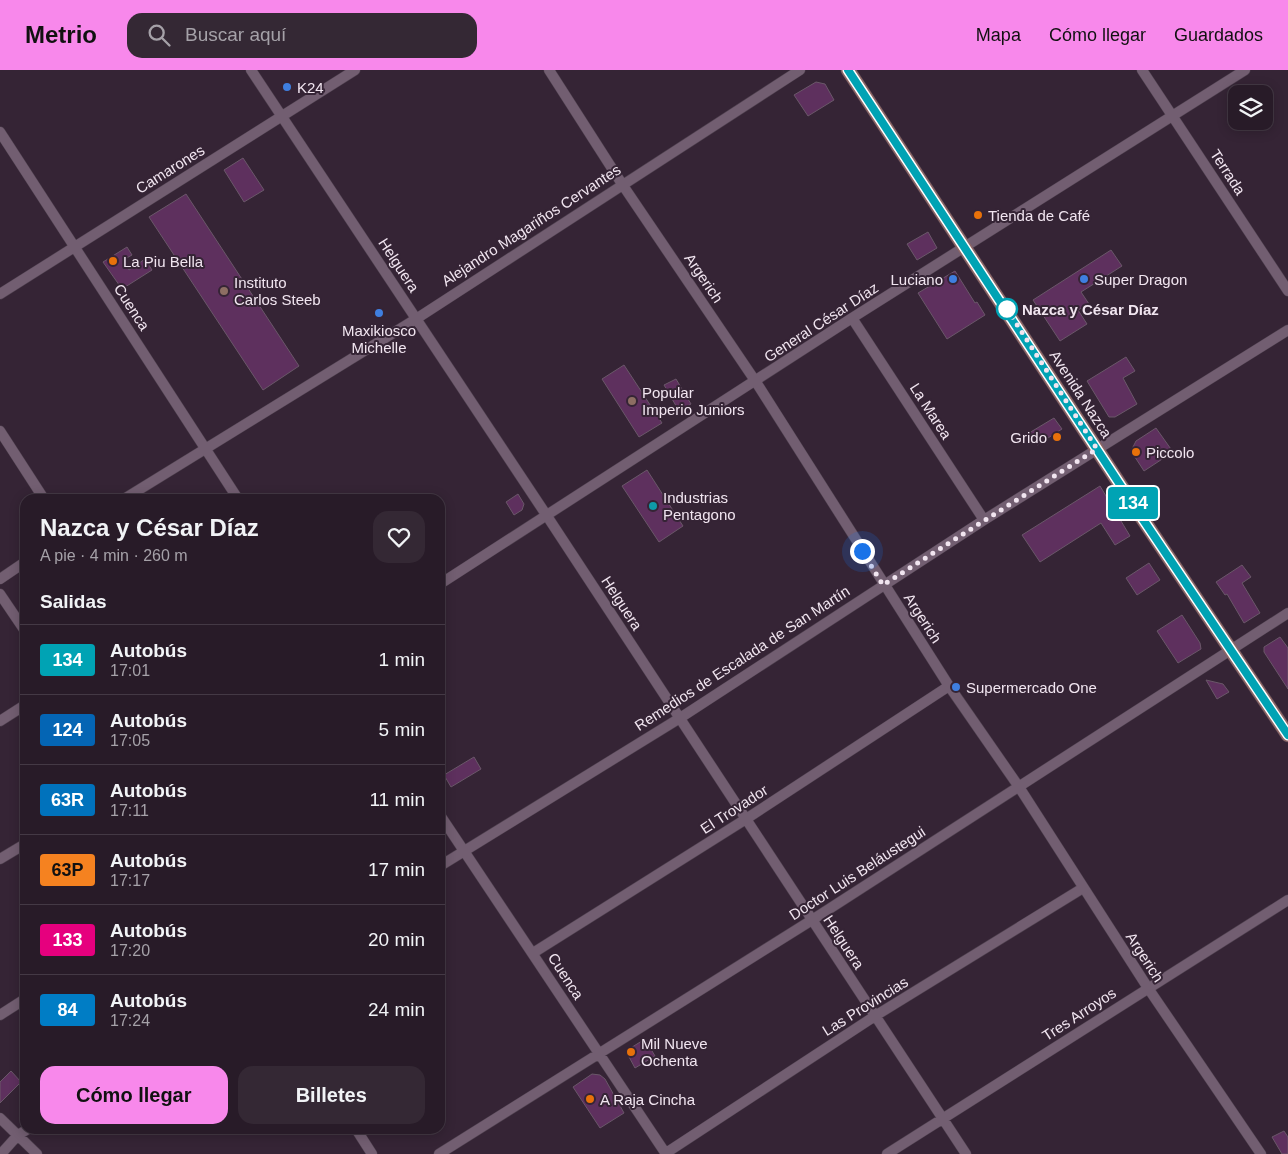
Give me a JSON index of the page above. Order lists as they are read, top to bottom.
{
  "streets": {
    "main road": ["Avenida Nazca"],
    "street": [
      "Camarones",
      "Terrada",
      "Alejandro Magariños Cervantes",
      "Helguera",
      "Argerich",
      "Cuenca",
      "General César Díaz",
      "La Marea",
      "Remedios de Escalada de San Martín",
      "El Trovador",
      "Doctor Luis Beláustegui",
      "Las Provincias",
      "Tres Arroyos"
    ]
  },
  "crossings": [
    ["Camarones", "Helguera"],
    ["Camarones", "Cuenca"],
    ["Terrada", "General César Díaz"],
    ["Alejandro Magariños Cervantes", "Helguera"],
    ["Alejandro Magariños Cervantes", "Argerich"],
    ["Alejandro Magariños Cervantes", "Cuenca"],
    ["Helguera", "General César Díaz"],
    ["Helguera", "Remedios de Escalada de San Martín"],
    ["Helguera", "El Trovador"],
    ["Helguera", "Doctor Luis Beláustegui"],
    ["Helguera", "Las Provincias"],
    ["Helguera", "Tres Arroyos"],
    ["Argerich", "General César Díaz"],
    ["Argerich", "Remedios de Escalada de San Martín"],
    ["Argerich", "El Trovador"],
    ["Argerich", "Doctor Luis Beláustegui"],
    ["Argerich", "Las Provincias"],
    ["Argerich", "Tres Arroyos"],
    ["Cuenca", "Remedios de Escalada de San Martín"],
    ["Cuenca", "El Trovador"],
    ["Cuenca", "Doctor Luis Beláustegui"],
    ["Cuenca", "Las Provincias"],
    ["General César Díaz", "Avenida Nazca"],
    ["General César Díaz", "La Marea"],
    ["Avenida Nazca", "Remedios de Escalada de San Martín"],
    ["Avenida Nazca", "Doctor Luis Beláustegui"],
    ["La Marea", "Remedios de Escalada de San Martín"]
  ],
  "places": [
    "K24",
    "Tienda de Café",
    "La Piu Bella",
    "Luciano",
    "Super Dragon",
    "Instituto Carlos Steeb",
    "Nazca y César Díaz",
    "Maxikiosco Michelle",
    "Popular Imperio Juniors",
    "Grido",
    "Piccolo",
    "Industrias Pentagono",
    "Supermercado One",
    "Mil Nueve Ochenta",
    "A Raja Cincha"
  ],
  "lines": ["bus line 134"],
  "page": {
    "header": "Metrio",
    "search": "Buscar aquí",
    "nav": ["Mapa", "Cómo llegar", "Guardados"],
    "on_map": "134",
    "heading": [
      ["Nazca y César Díaz", "A pie · 4 min · 260 m"],
      "Salidas"
    ],
    "list": [
      {
        "mark": "134",
        "name": "Autobús",
        "note": "17:01",
        "value": "1 min"
      },
      {
        "mark": "124",
        "name": "Autobús",
        "note": "17:05",
        "value": "5 min"
      },
      {
        "mark": "63R",
        "name": "Autobús",
        "note": "17:11",
        "value": "11 min"
      },
      {
        "mark": "63P",
        "name": "Autobús",
        "note": "17:17",
        "value": "17 min"
      },
      {
        "mark": "133",
        "name": "Autobús",
        "note": "17:20",
        "value": "20 min"
      },
      {
        "mark": "84",
        "name": "Autobús",
        "note": "17:24",
        "value": "24 min"
      }
    ],
    "buttons": ["Cómo llegar", "Billetes"]
  }
}
